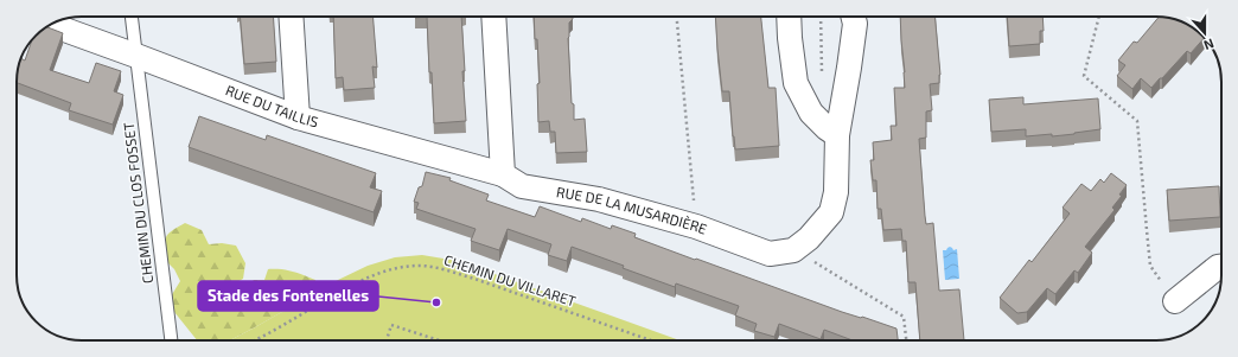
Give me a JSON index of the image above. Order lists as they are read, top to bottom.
{
  "streets": {
    "street": ["RUE DU TAILLIS", "RUE DE LA MUSARDIÈRE"],
    "lane": ["CHEMIN DU CLOS FOSSET"],
    "path": ["CHEMIN DU VILLARET"]
  },
  "crossings": [
    ["RUE DU TAILLIS", "CHEMIN DU CLOS FOSSET"],
    ["RUE DU TAILLIS", "RUE DE LA MUSARDIÈRE"]
  ],
  "places": ["Stade des Fontenelles"],
  "north": "bottom"
}
